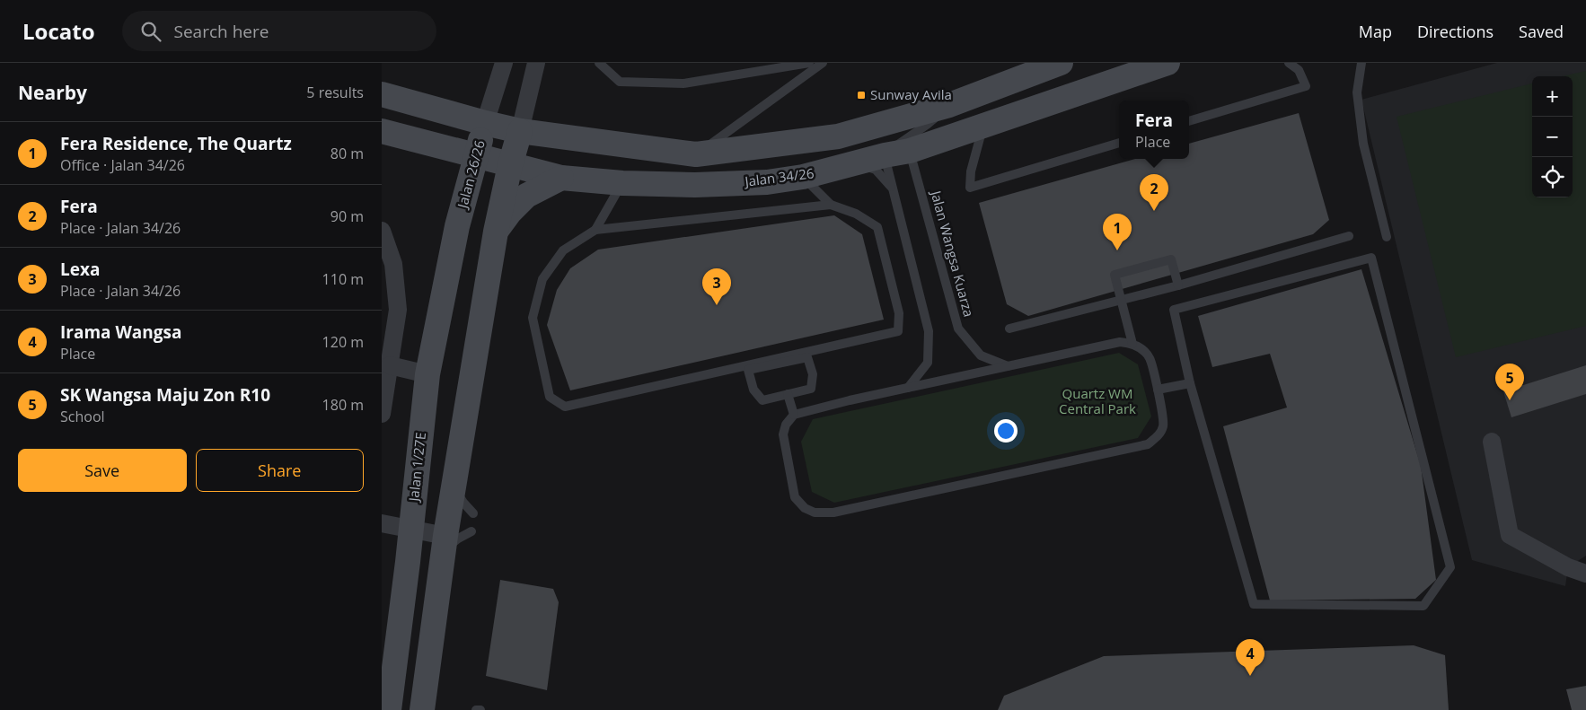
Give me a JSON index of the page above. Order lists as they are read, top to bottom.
{
  "streets": {
    "main road": ["Jalan 26/26", "Jalan 34/26", "Jalan 1/27E"],
    "lane": ["Jalan Wangsa Kuarza"]
  },
  "crossings": [
    ["Jalan 26/26", "Jalan 34/26"],
    ["Jalan 26/26", "Jalan 1/27E"],
    ["Jalan 34/26", "Jalan Wangsa Kuarza"]
  ],
  "parks": ["Quartz WM Central Park"],
  "places": {
    "transit": ["Sunway Avila"]
  },
  "page": {
    "header": "Locato",
    "search": "Search here",
    "nav": ["Map", "Directions", "Saved"],
    "heading": ["Nearby", "5 results"],
    "map_buttons": ["+", "−"],
    "popup": ["Fera", "Place"],
    "list": [
      {
        "mark": "1",
        "name": "Fera Residence, The Quartz",
        "note": "Office · Jalan 34/26",
        "value": "80 m"
      },
      {
        "mark": "2",
        "name": "Fera",
        "note": "Place · Jalan 34/26",
        "value": "90 m"
      },
      {
        "mark": "3",
        "name": "Lexa",
        "note": "Place · Jalan 34/26",
        "value": "110 m"
      },
      {
        "mark": "4",
        "name": "Irama Wangsa",
        "note": "Place",
        "value": "120 m"
      },
      {
        "mark": "5",
        "name": "SK Wangsa Maju Zon R10",
        "note": "School",
        "value": "180 m"
      }
    ],
    "pins": [
      "2",
      "1",
      "3",
      "5",
      "4"
    ],
    "buttons": ["Save", "Share"]
  }
}
